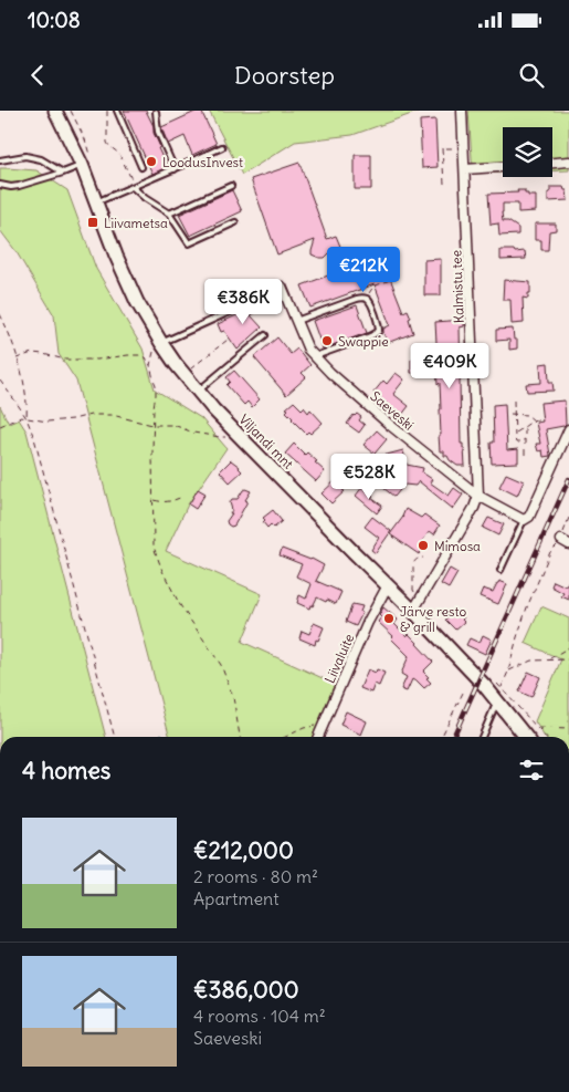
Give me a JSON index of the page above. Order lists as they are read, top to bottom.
{
  "streets": {
    "main road": ["Viljandi mnt"],
    "street": ["Kalmistu tee", "Saeveski", "Liivaluite"]
  },
  "crossings": [
    ["Kalmistu tee", "Saeveski"],
    ["Kalmistu tee", "Viljandi mnt"],
    ["Viljandi mnt", "Liivaluite"]
  ],
  "places": {
    "other": [
      "LoodusInvest",
      "Swappie",
      "Mimosa",
      "Järve resto & grill"
    ],
    "transit": ["Liivametsa"]
  },
  "page": {
    "status": "10:08",
    "header": "Doorstep",
    "price": [
      "€212K",
      "€386K",
      "€409K",
      "€528K"
    ],
    "heading": "4 homes",
    "list": [
      {
        "name": "€212,000",
        "note": "2 rooms · 80 m² · Apartment"
      },
      {
        "name": "€386,000",
        "note": "4 rooms · 104 m² · Saeveski"
      }
    ]
  }
}
